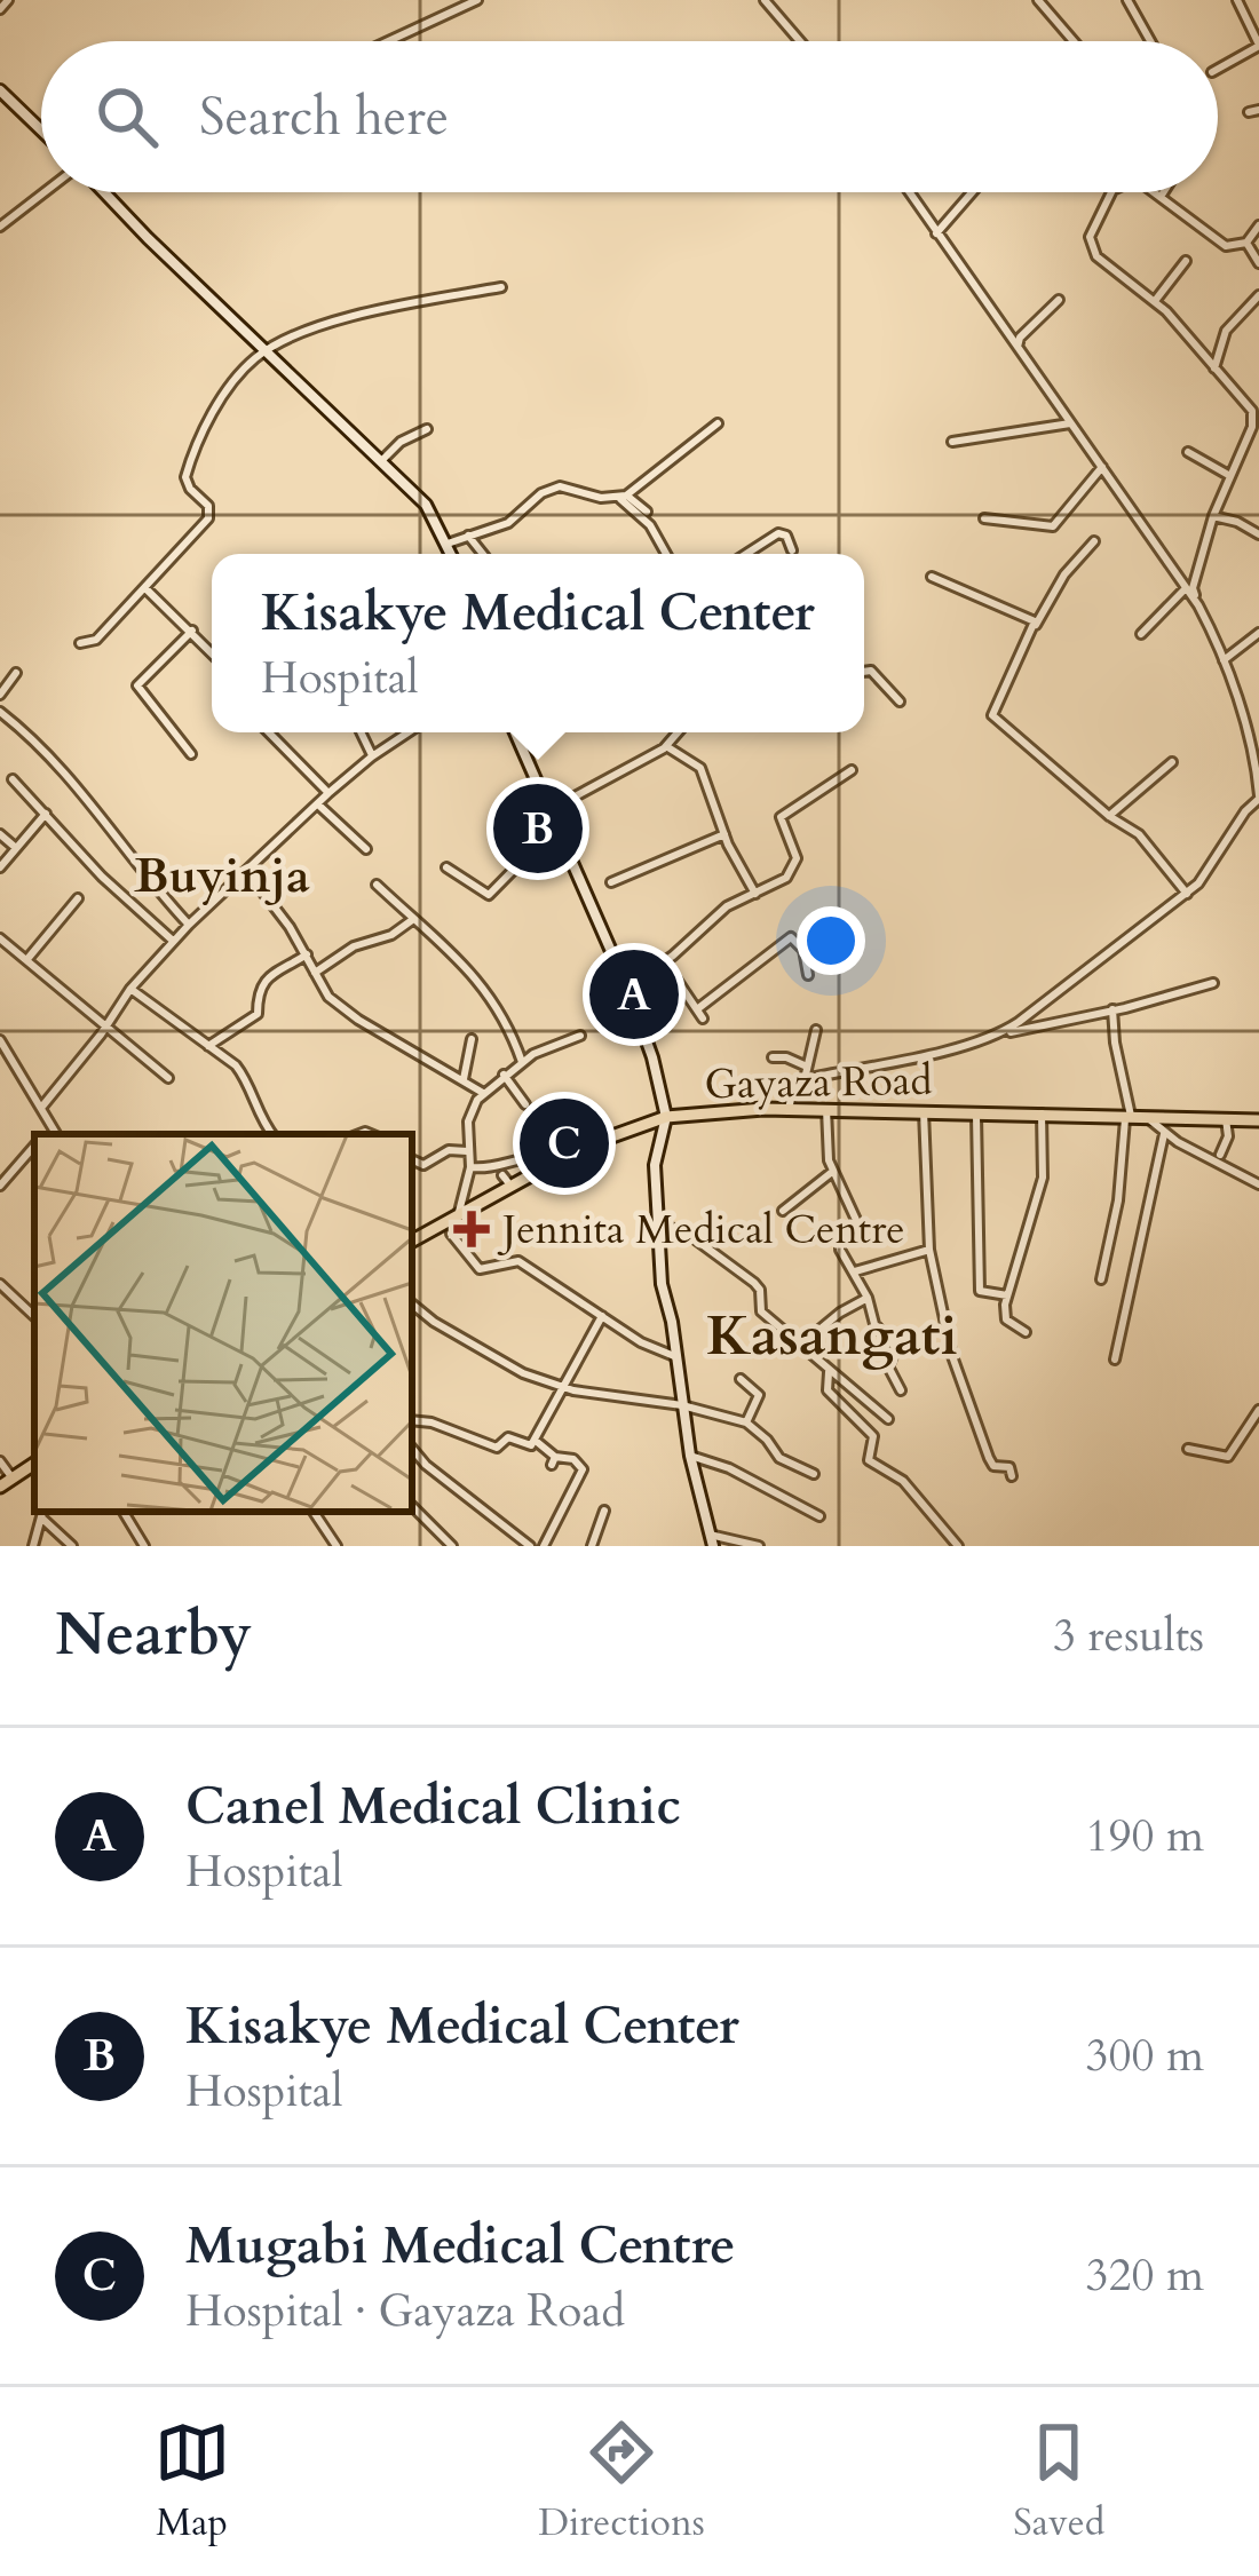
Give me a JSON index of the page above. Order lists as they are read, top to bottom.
{
  "streets": {
    "main road": ["Gayaza Road"]
  },
  "districts": ["Buyinja", "Kasangati"],
  "places": {
    "health": ["Jennita Medical Centre"]
  },
  "page": {
    "search": "Search here",
    "popup": ["Kisakye Medical Center", "Hospital"],
    "pins": ["B", "A", "C"],
    "heading": ["Nearby", "3 results"],
    "list": [
      {
        "mark": "A",
        "name": "Canel Medical Clinic",
        "note": "Hospital",
        "value": "190 m"
      },
      {
        "mark": "B",
        "name": "Kisakye Medical Center",
        "note": "Hospital",
        "value": "300 m"
      },
      {
        "mark": "C",
        "name": "Mugabi Medical Centre",
        "note": "Hospital · Gayaza Road",
        "value": "320 m"
      }
    ],
    "nav": ["Map", "Directions", "Saved"]
  }
}
